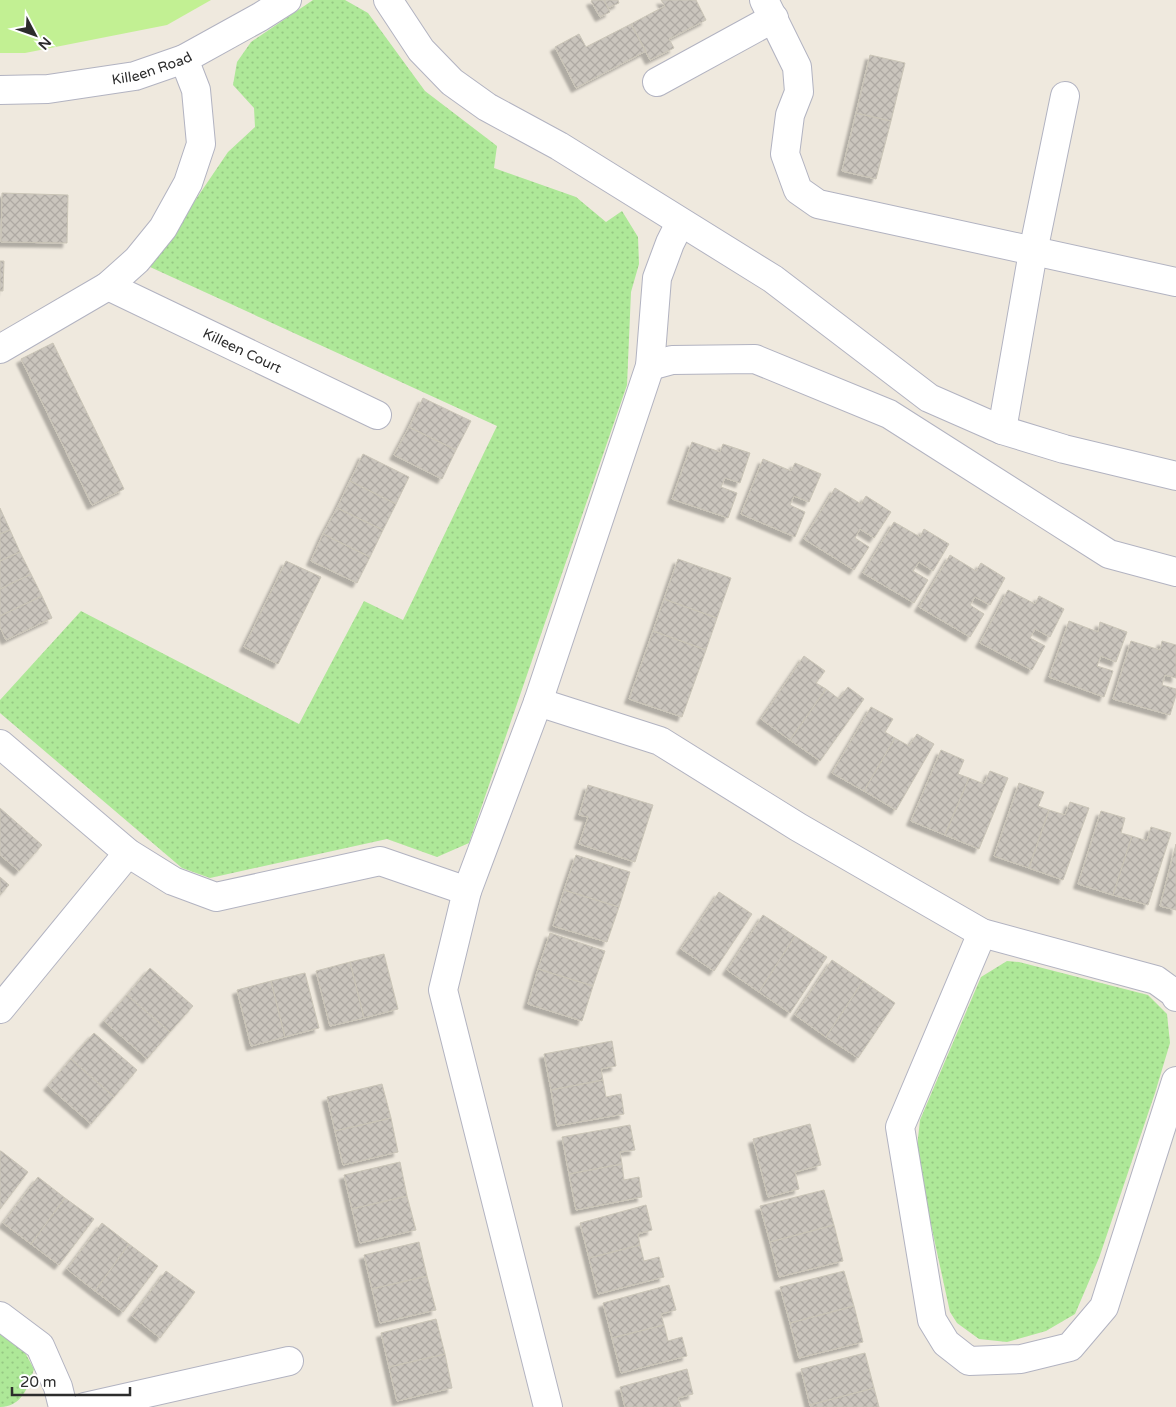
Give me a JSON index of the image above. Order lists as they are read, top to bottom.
{
  "streets": {
    "street": ["Killeen Road", "Killeen Court"]
  },
  "scale_bar": "20 m",
  "north": "bottom right"
}
